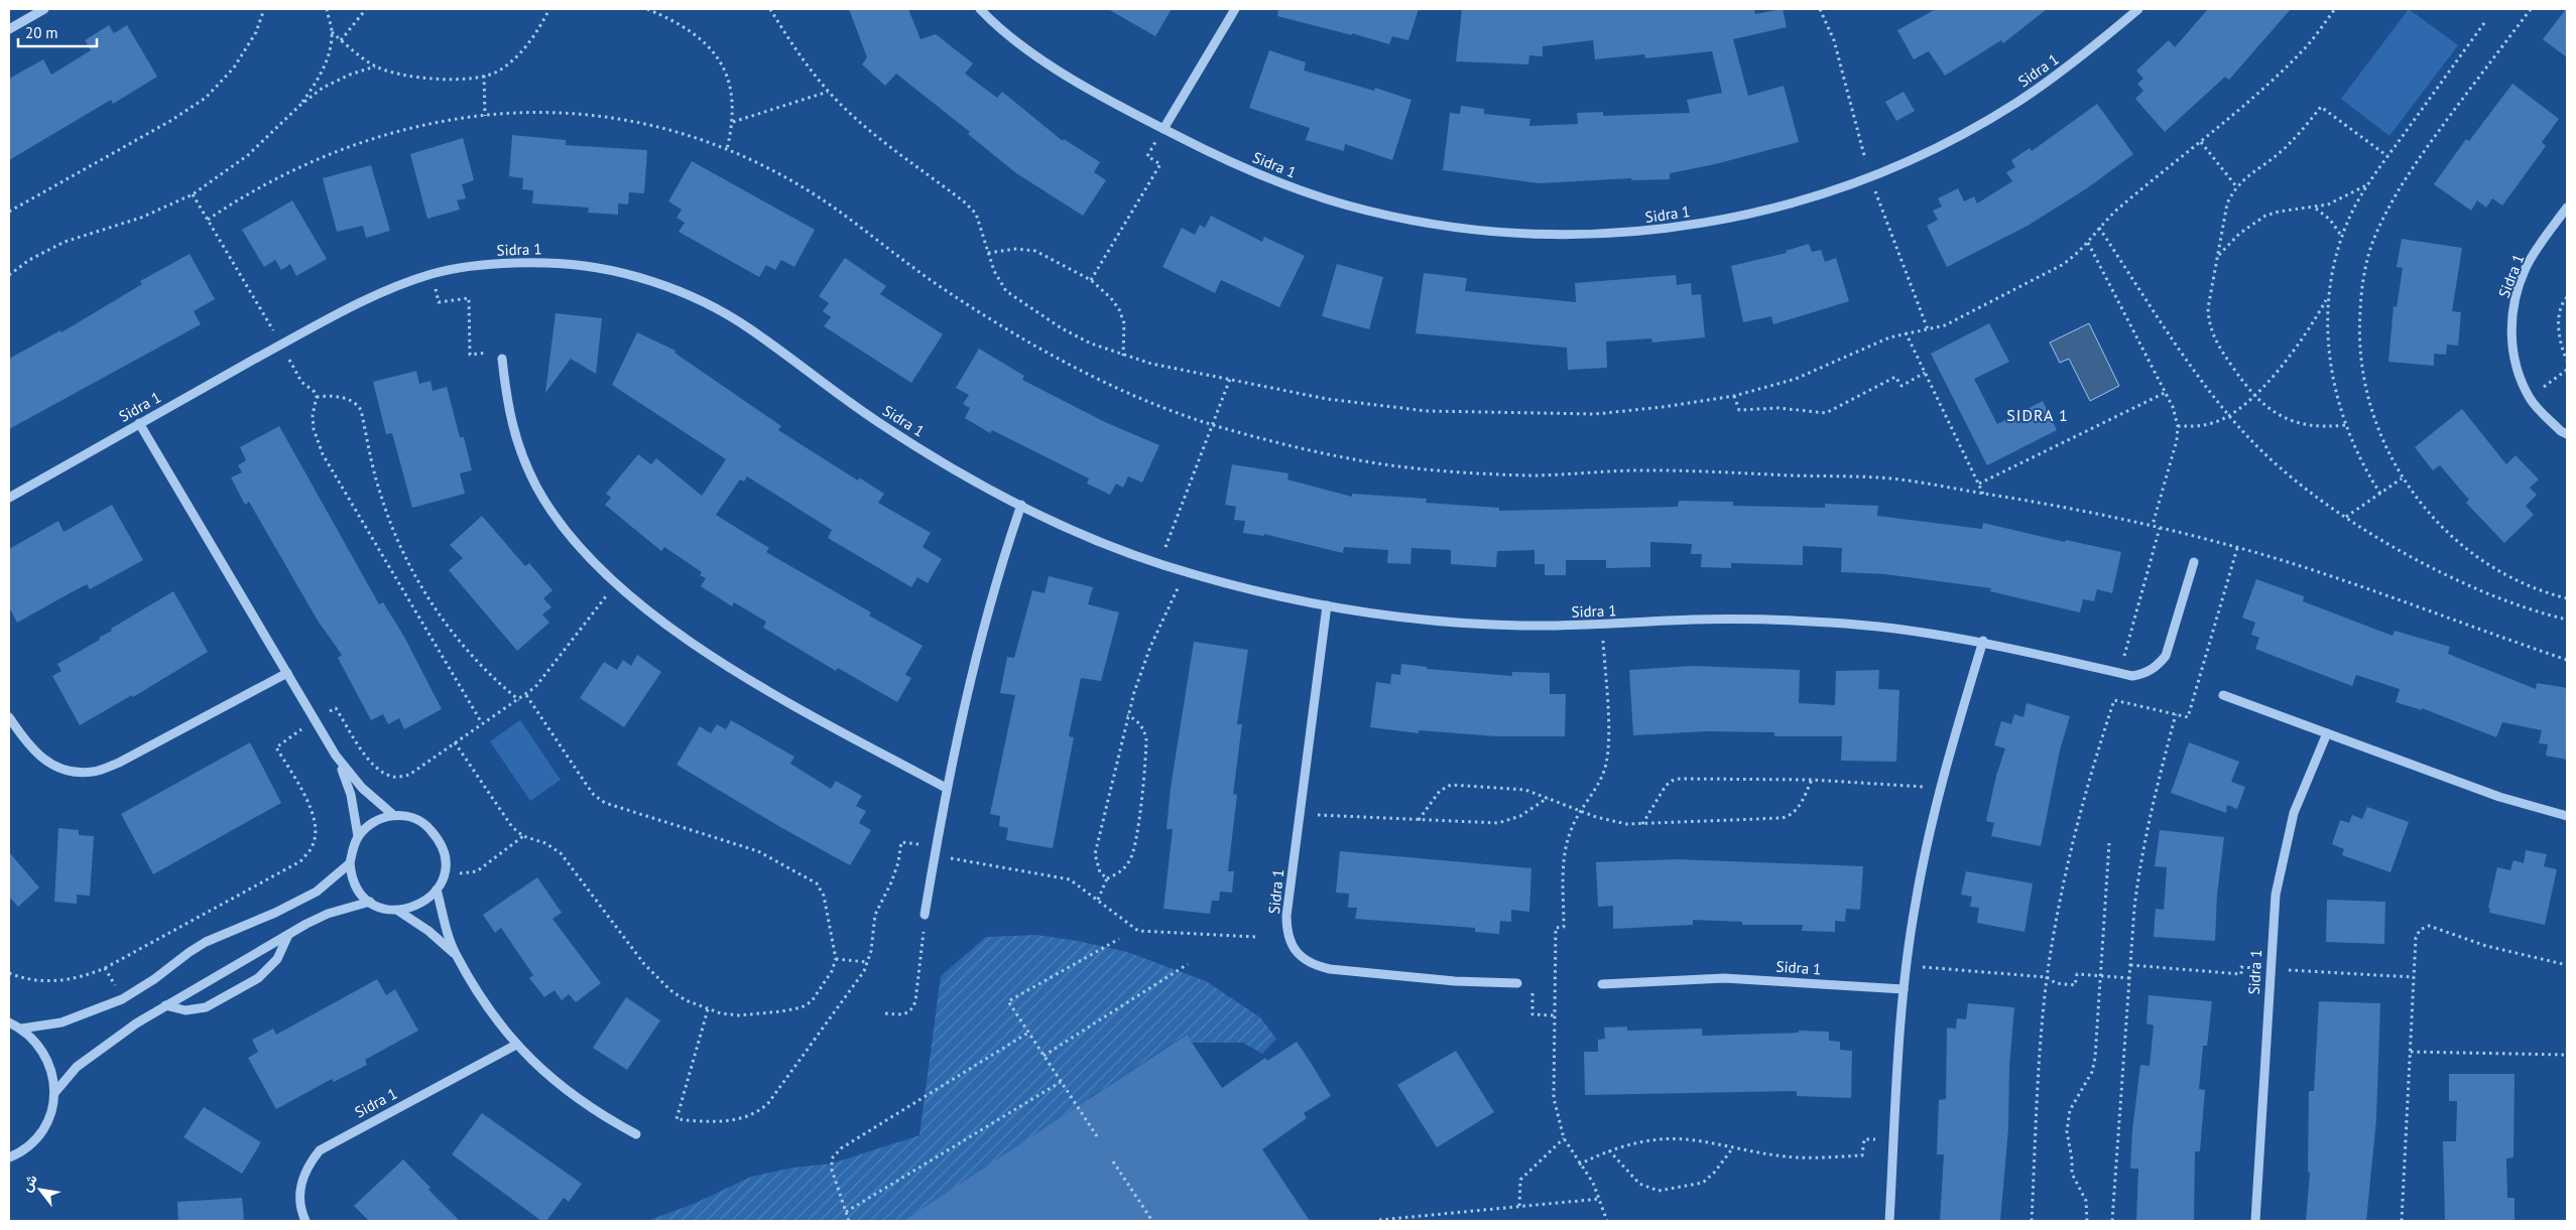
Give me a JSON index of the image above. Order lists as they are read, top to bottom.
{
  "streets": {
    "street": ["Sidra 1"]
  },
  "districts": ["SIDRA 1"],
  "scale_bar": "20 m",
  "north": "top left"
}
